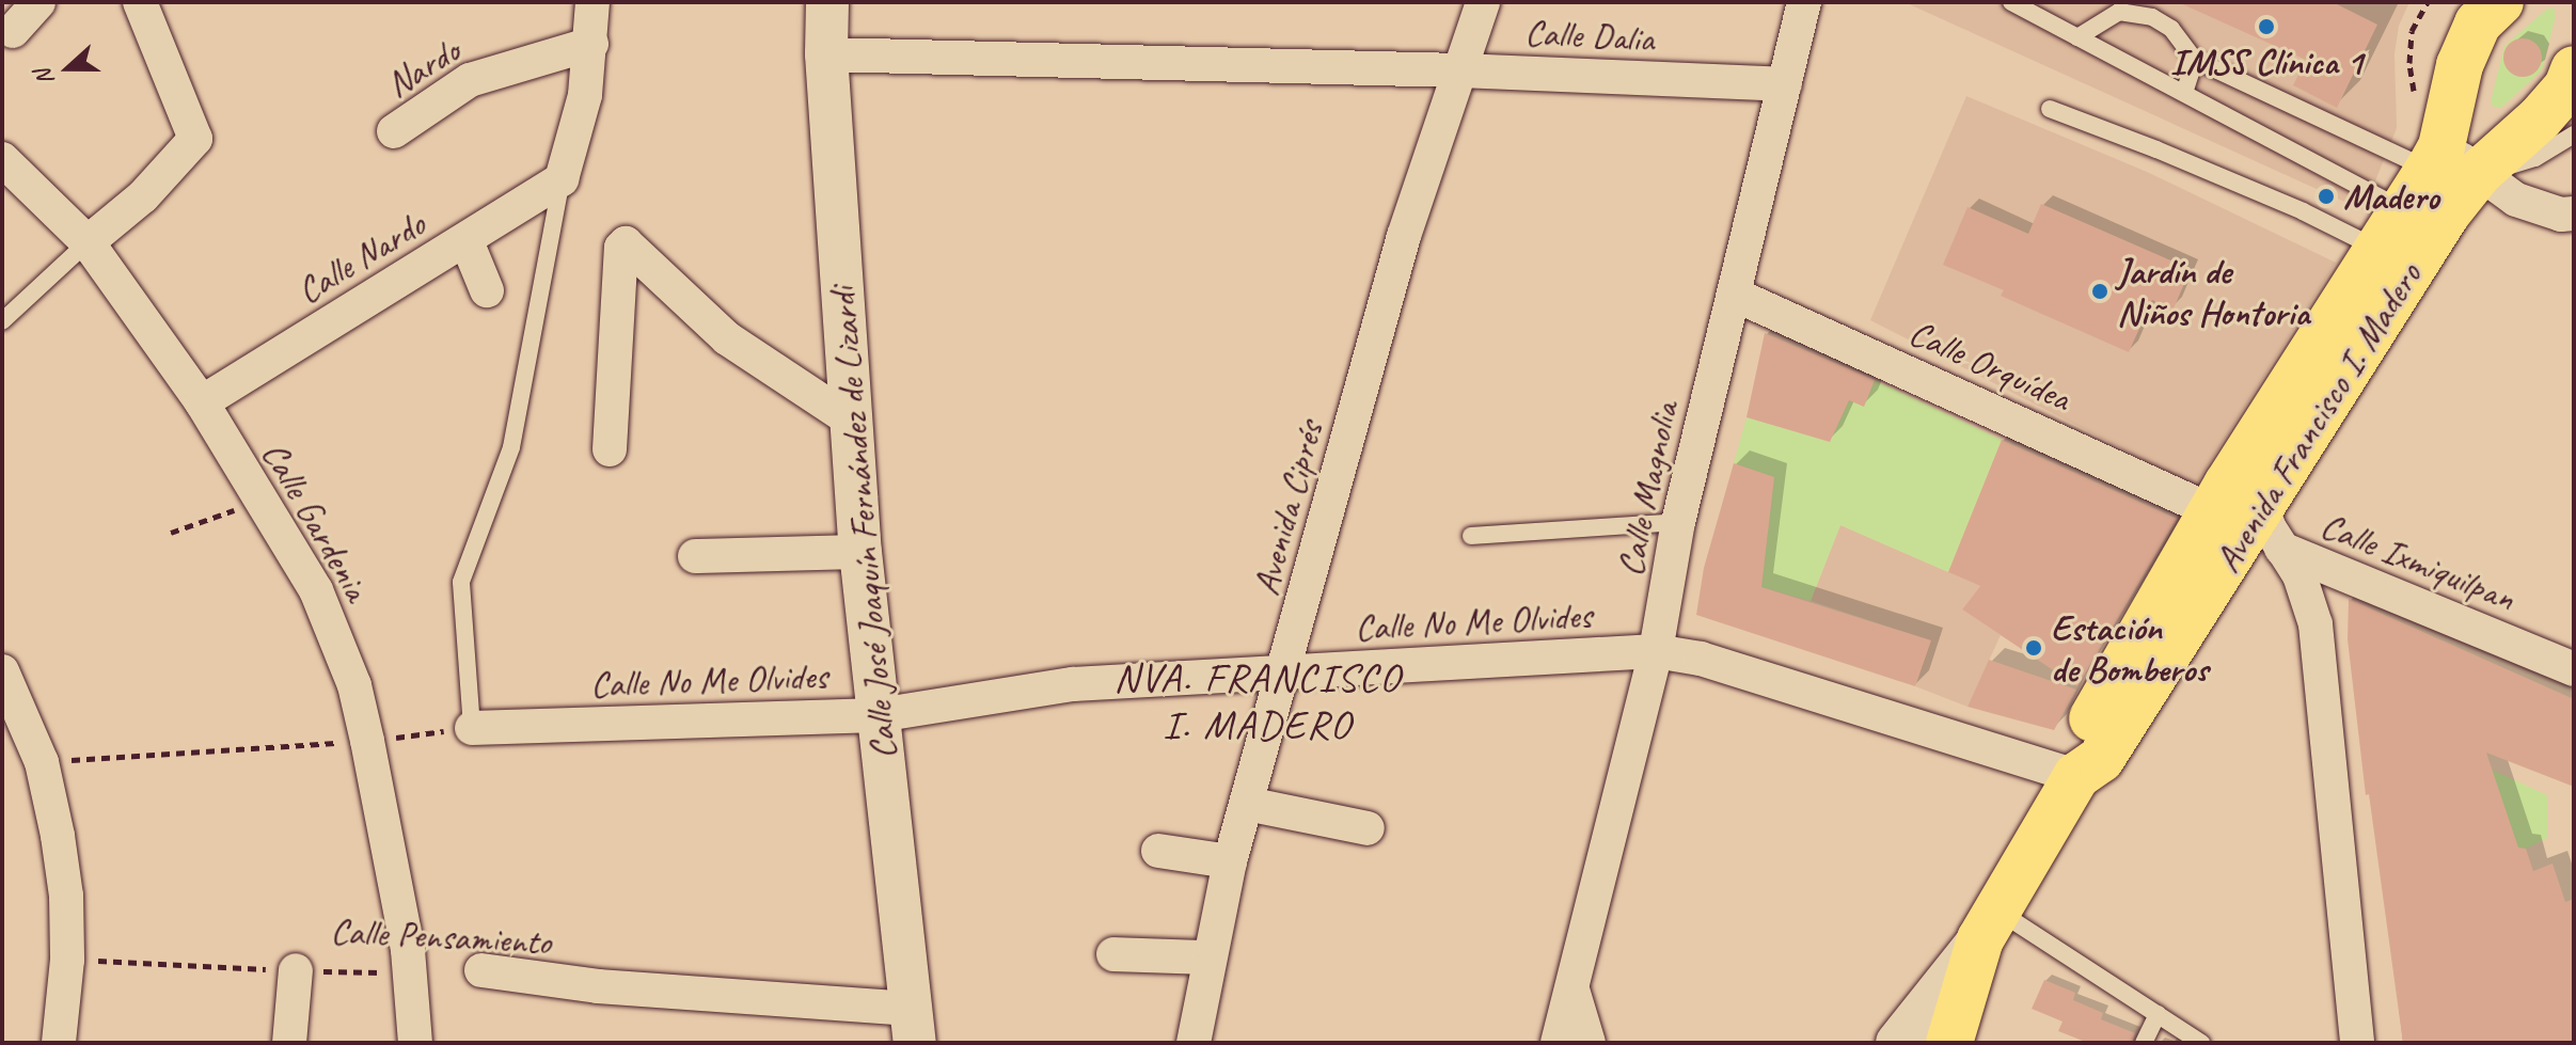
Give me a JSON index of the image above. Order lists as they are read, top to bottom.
{
  "streets": {
    "main road": ["Avenida Francisco I. Madero"],
    "street": [
      "Calle Dalia",
      "Nardo",
      "Calle Nardo",
      "Calle Orquídea",
      "Calle Magnolia",
      "Avenida Ciprés",
      "Calle Gardenia",
      "Calle José Joaquín Fernández de Lizardi",
      "Calle Ixmiquilpan",
      "Calle No Me Olvides",
      "Calle Pensamiento"
    ]
  },
  "crossings": [
    ["Calle Dalia", "Calle Magnolia"],
    ["Calle Dalia", "Avenida Ciprés"],
    ["Calle Dalia", "Calle José Joaquín Fernández de Lizardi"],
    ["Calle Nardo", "Calle Gardenia"],
    ["Calle Orquídea", "Avenida Francisco I. Madero"],
    ["Calle Orquídea", "Calle Magnolia"],
    ["Avenida Francisco I. Madero", "Calle Ixmiquilpan"],
    ["Avenida Francisco I. Madero", "Calle No Me Olvides"],
    ["Calle Magnolia", "Calle No Me Olvides"],
    ["Avenida Ciprés", "Calle No Me Olvides"],
    ["Calle Gardenia", "Calle Pensamiento"],
    ["Calle José Joaquín Fernández de Lizardi", "Calle No Me Olvides"],
    ["Calle José Joaquín Fernández de Lizardi", "Calle Pensamiento"]
  ],
  "districts": ["NVA. FRANCISCO I. MADERO"],
  "places": [
    "IMSS Clínica 1",
    "Madero",
    "Jardín de Niños Hontoria",
    "Estación de Bomberos"
  ],
  "north": "left"
}
